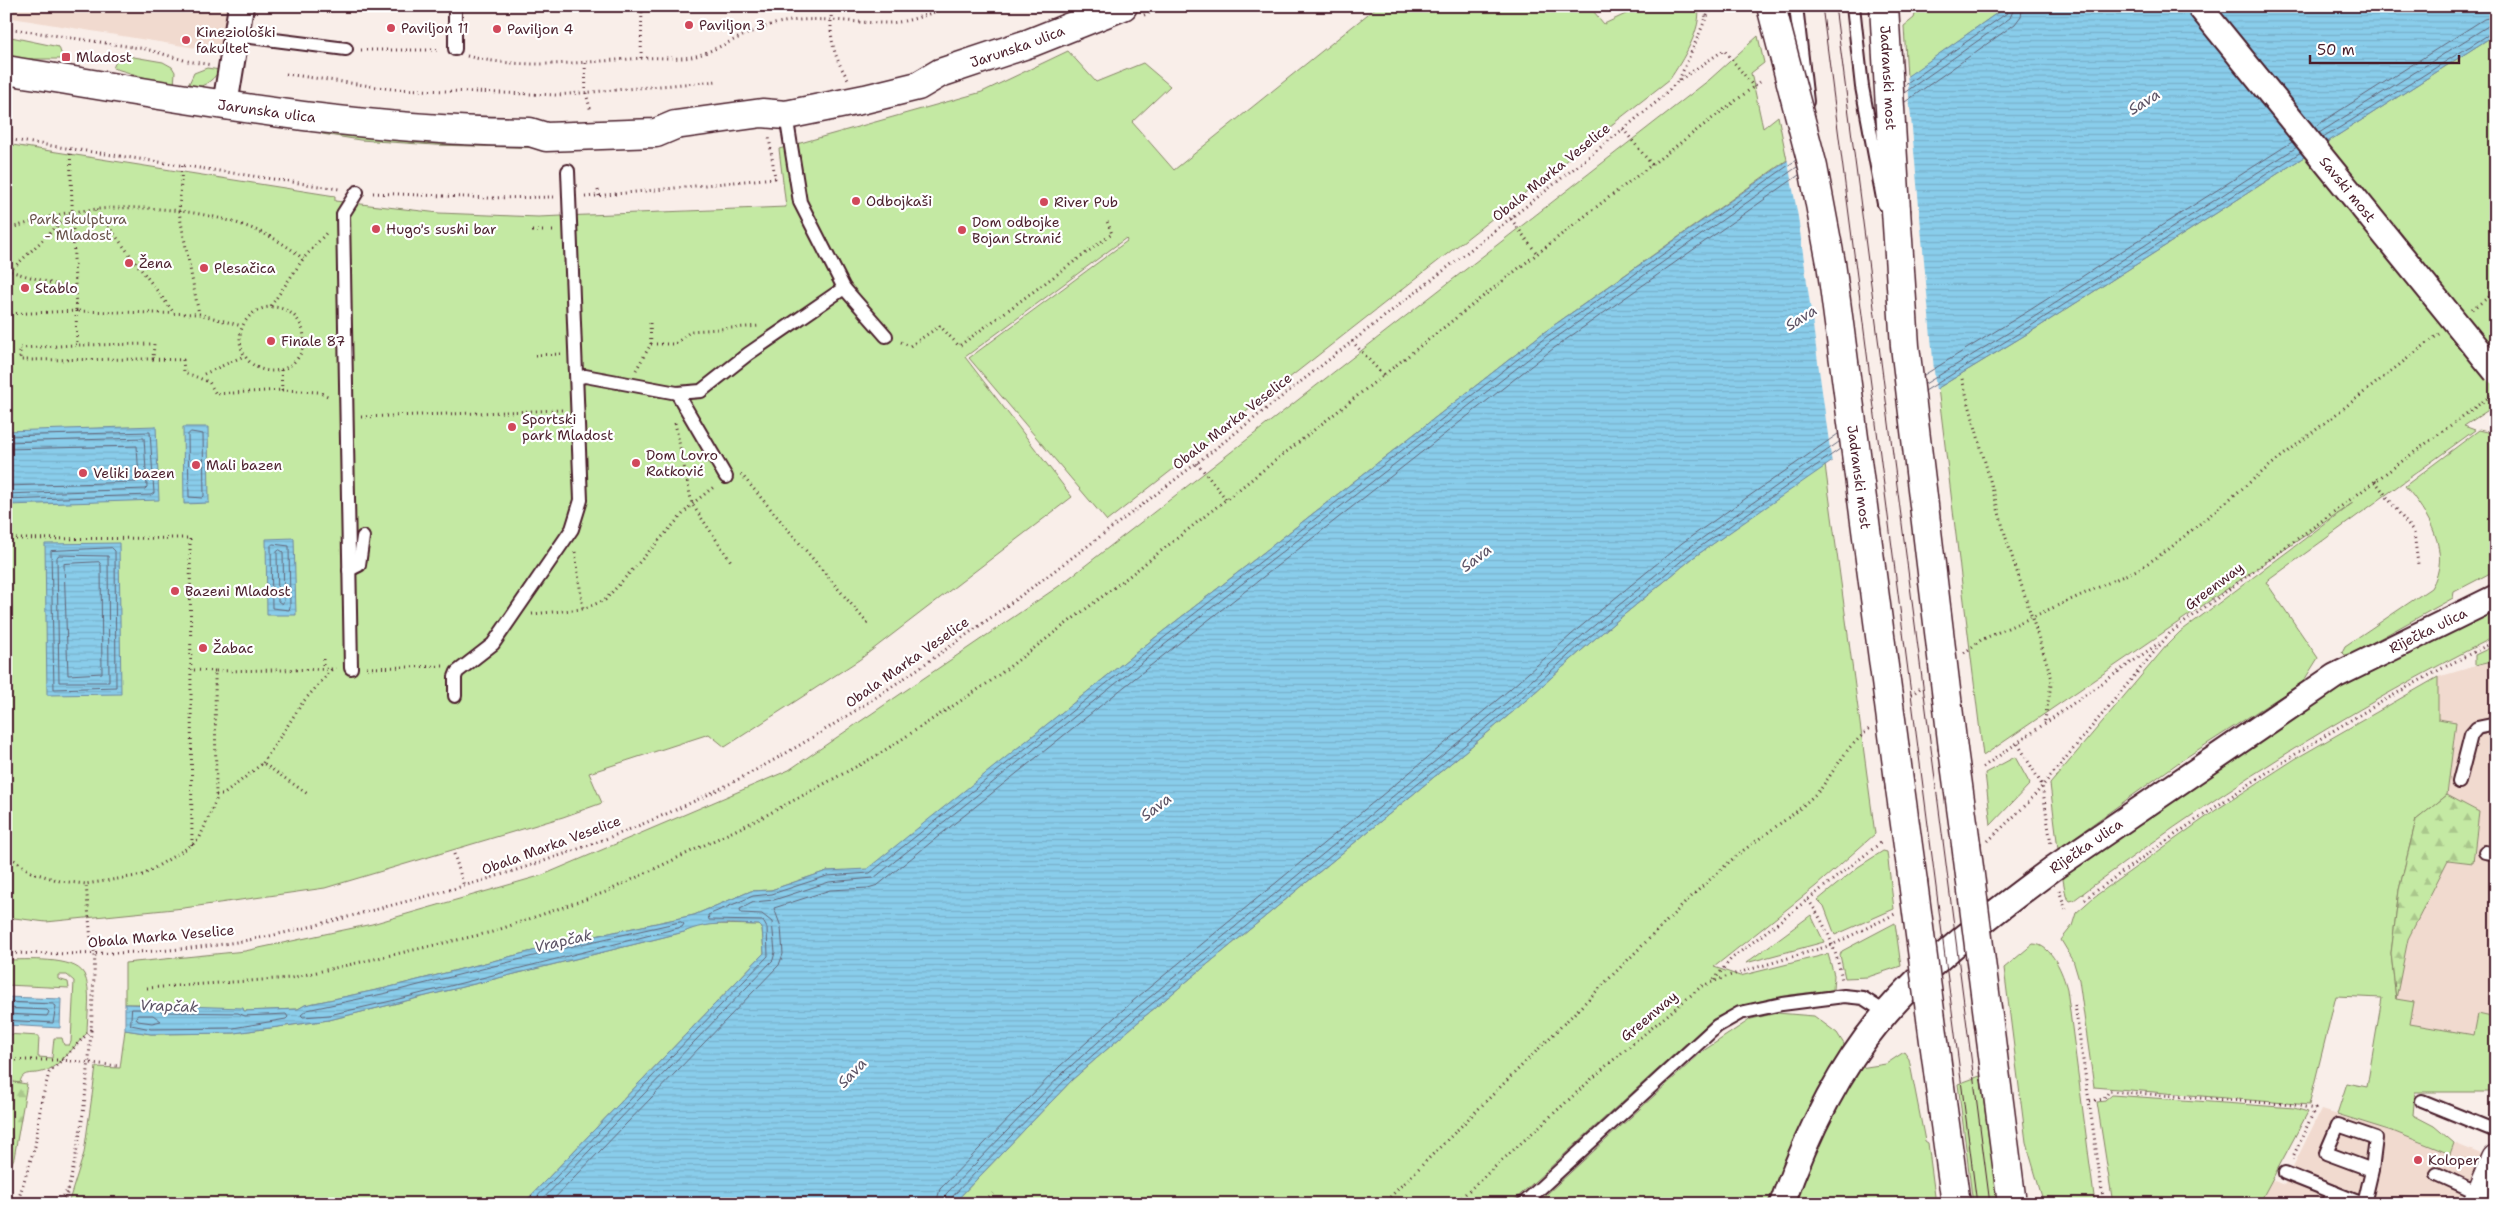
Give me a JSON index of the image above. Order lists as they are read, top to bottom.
{
  "streets": {
    "main road": ["Jarunska ulica", "Jadranski most"],
    "street": ["Savski most", "Riječka ulica"],
    "path": ["Obala Marka Veselice", "Greenway"]
  },
  "crossings": [
    ["Jadranski most", "Greenway"]
  ],
  "water": ["Sava", "Vrapčak"],
  "parks": ["Park skulptura - Mladost"],
  "places": {
    "other": [
      "Paviljon 3",
      "Paviljon 11",
      "Paviljon 4",
      "Kineziološki fakultet",
      "Odbojkaši",
      "River Pub",
      "Hugo's sushi bar",
      "Dom odbojke Bojan Stranić",
      "Žena",
      "Plesačica",
      "Stablo",
      "Finale 87",
      "Sportski park Mladost",
      "Dom Lovro Ratković",
      "Mali bazen",
      "Veliki bazen",
      "Bazeni Mladost",
      "Žabac",
      "Koloper"
    ],
    "transit": ["Mladost"]
  },
  "scale_bar": "50 m"
}
